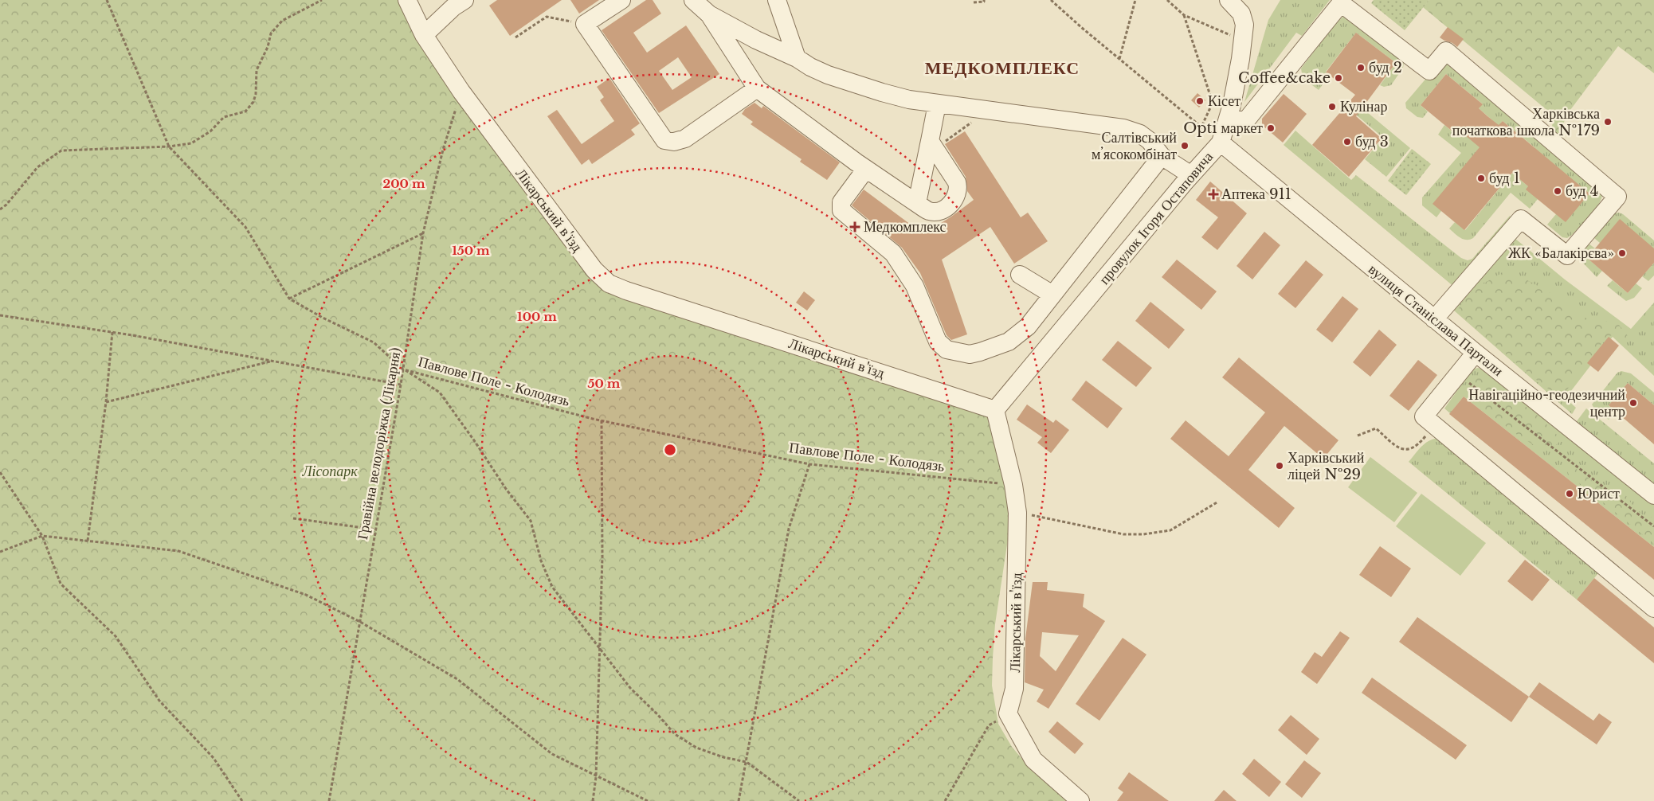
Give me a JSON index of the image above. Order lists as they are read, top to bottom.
{
  "streets": {
    "street": ["Лікарський в'їзд", "провулок Ігоря Остаповича", "вулиця Станіслава Партали"],
    "path": ["Павлове Поле - Колодязь", "Гравійна велодоріжка (Лікарня)"]
  },
  "crossings": [
    ["Лікарський в'їзд", "провулок Ігоря Остаповича"],
    ["Лікарський в'їзд", "Павлове Поле - Колодязь"],
    ["Лікарський в'їзд", "Гравійна велодоріжка (Лікарня)"],
    ["провулок Ігоря Остаповича", "вулиця Станіслава Партали"],
    ["Павлове Поле - Колодязь", "Гравійна велодоріжка (Лікарня)"]
  ],
  "districts": ["МЕДКОМПЛЕКС"],
  "parks": ["Лісопарк"],
  "places": {
    "other": [
      "буд 2",
      "Coffee&cake",
      "Кісет",
      "Кулінар",
      "Харківська початкова школа №179",
      "Opti маркет",
      "буд 3",
      "Салтівський мʼясокомбінат",
      "буд 1",
      "буд 4",
      "ЖК «Балакірєва»",
      "Навігаційно-геодезичний центр",
      "Харківський ліцей №29",
      "Юрист"
    ],
    "health": ["Аптека 911", "Медкомплекс"]
  },
  "rings": [
    "200 m",
    "150 m",
    "100 m",
    "50 m"
  ]
}
